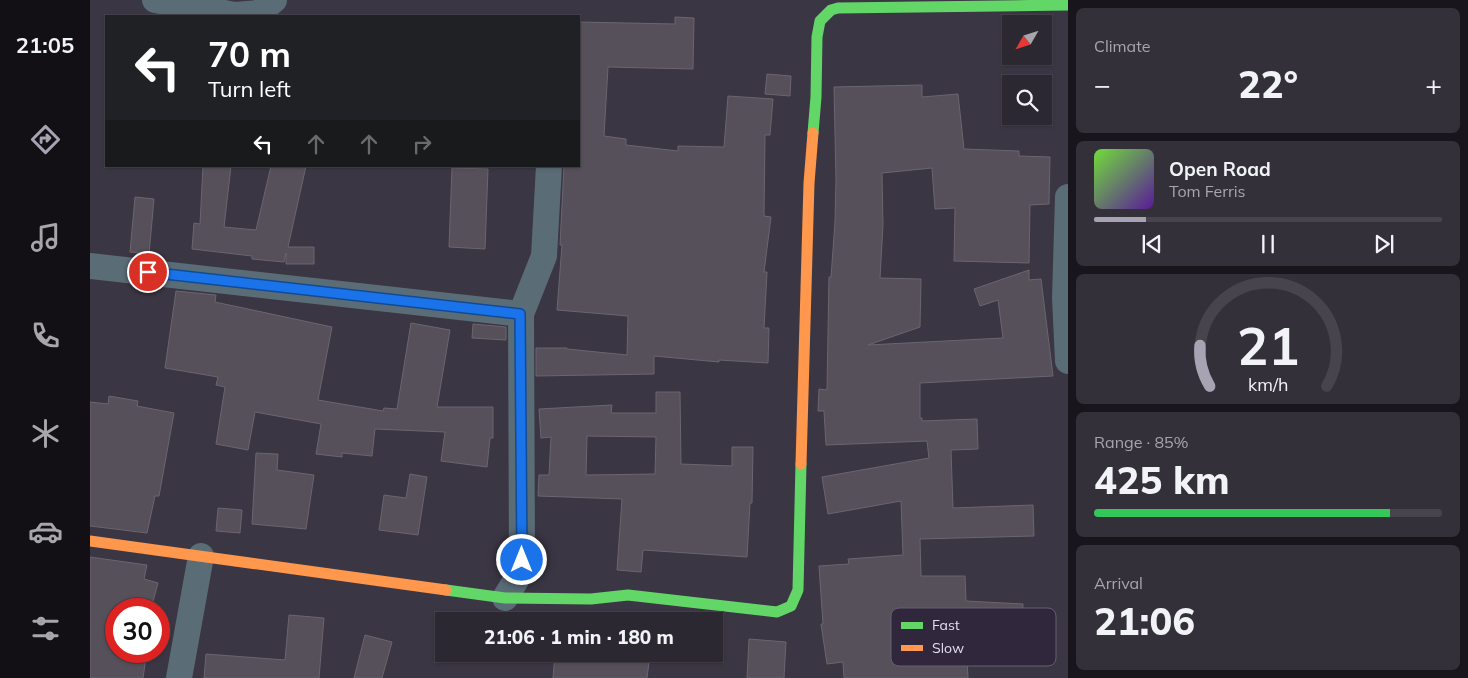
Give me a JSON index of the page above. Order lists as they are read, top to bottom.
{
  "legend": ["Fast", "Slow"],
  "north": "bottom left",
  "page": {
    "tabs": "21:05",
    "tile": [
      "Climate",
      ["Range · 85%", "425 km"],
      ["Arrival", "21:06"]
    ],
    "turn": ["70 m", "Turn left"],
    "heat": ["−", "22°", "+"],
    "song": ["Open Road", "Tom Ferris"],
    "limit": "30",
    "trip": "21:06 · 1 min · 180 m",
    "gauge": ["21", "km/h"]
  }
}
